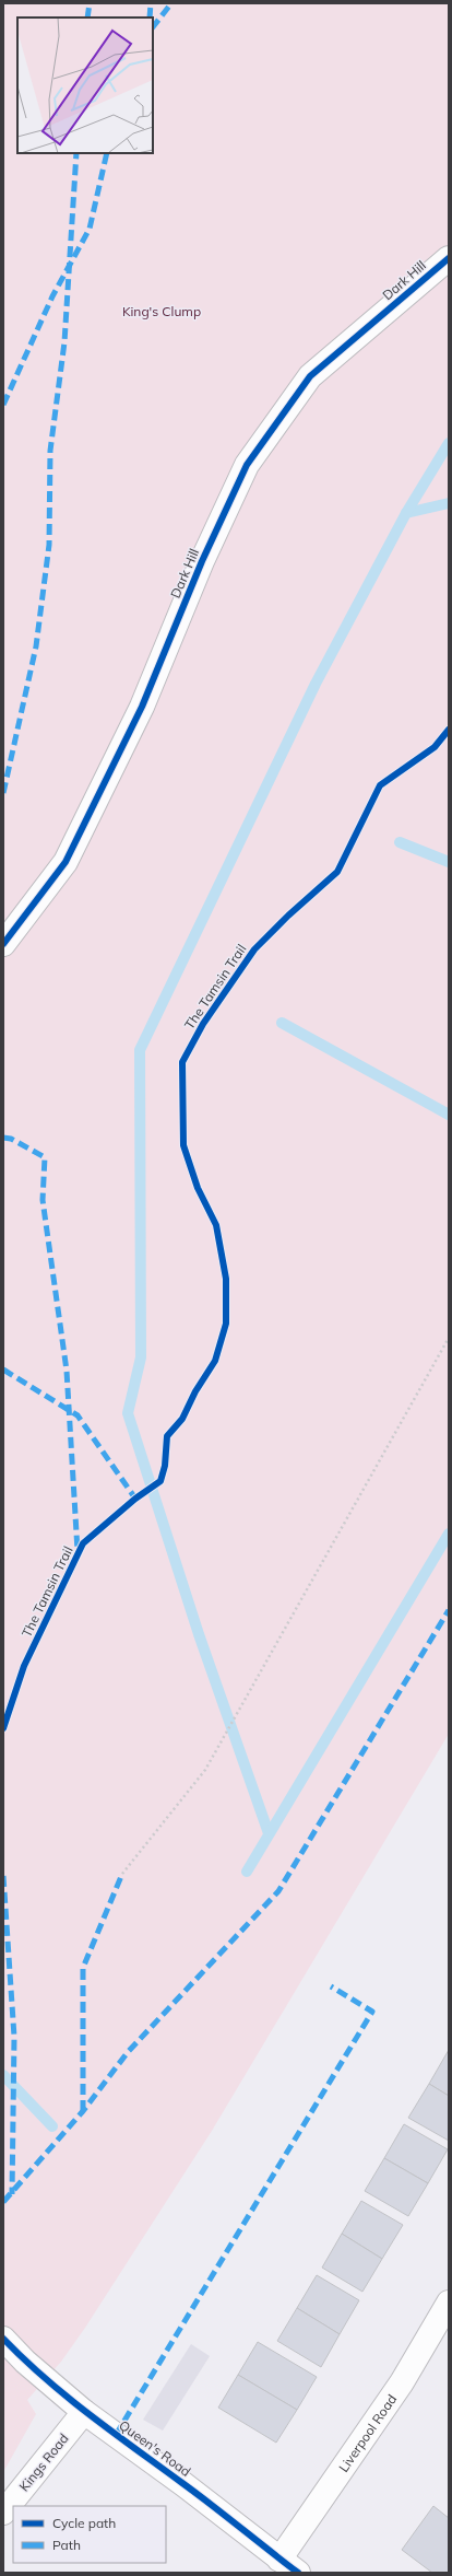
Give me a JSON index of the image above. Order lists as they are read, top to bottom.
{
  "streets": {
    "street": [
      "Dark Hill",
      "Liverpool Road",
      "Queen's Road",
      "Kings Road"
    ],
    "cycle path": ["The Tamsin Trail"]
  },
  "crossings": [
    ["Liverpool Road", "Queen's Road"],
    ["Queen's Road", "Kings Road"]
  ],
  "parks": ["King's Clump"],
  "legend": ["Cycle path", "Path"]
}
